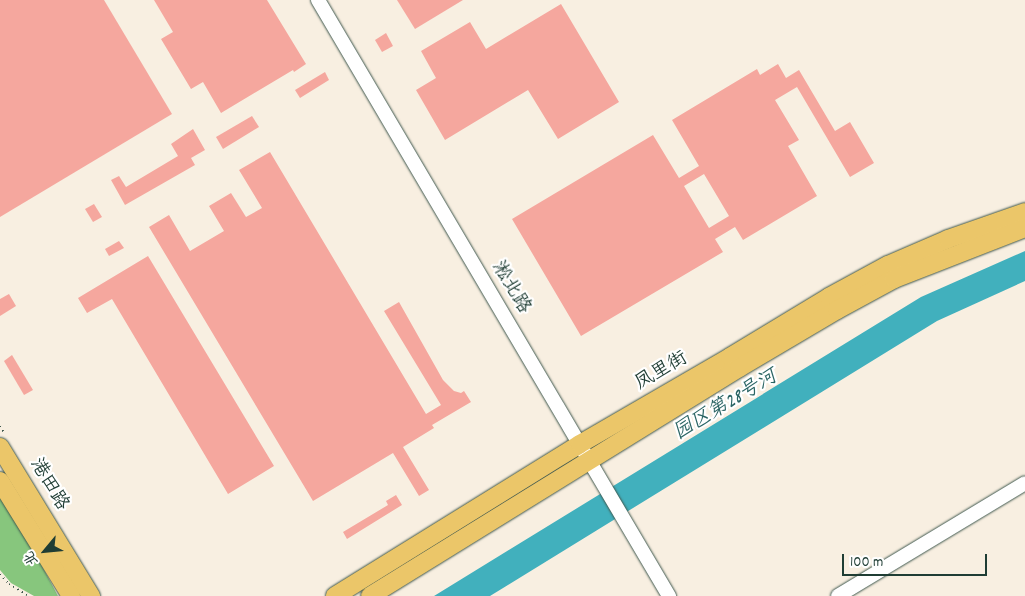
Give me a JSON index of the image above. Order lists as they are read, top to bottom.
{
  "streets": {
    "main road": ["凤里街", "港田路"],
    "street": ["淞北路"]
  },
  "crossings": [
    ["淞北路", "凤里街"]
  ],
  "water": ["园区第28号河"],
  "scale_bar": "100 m",
  "north": "bottom left"
}
